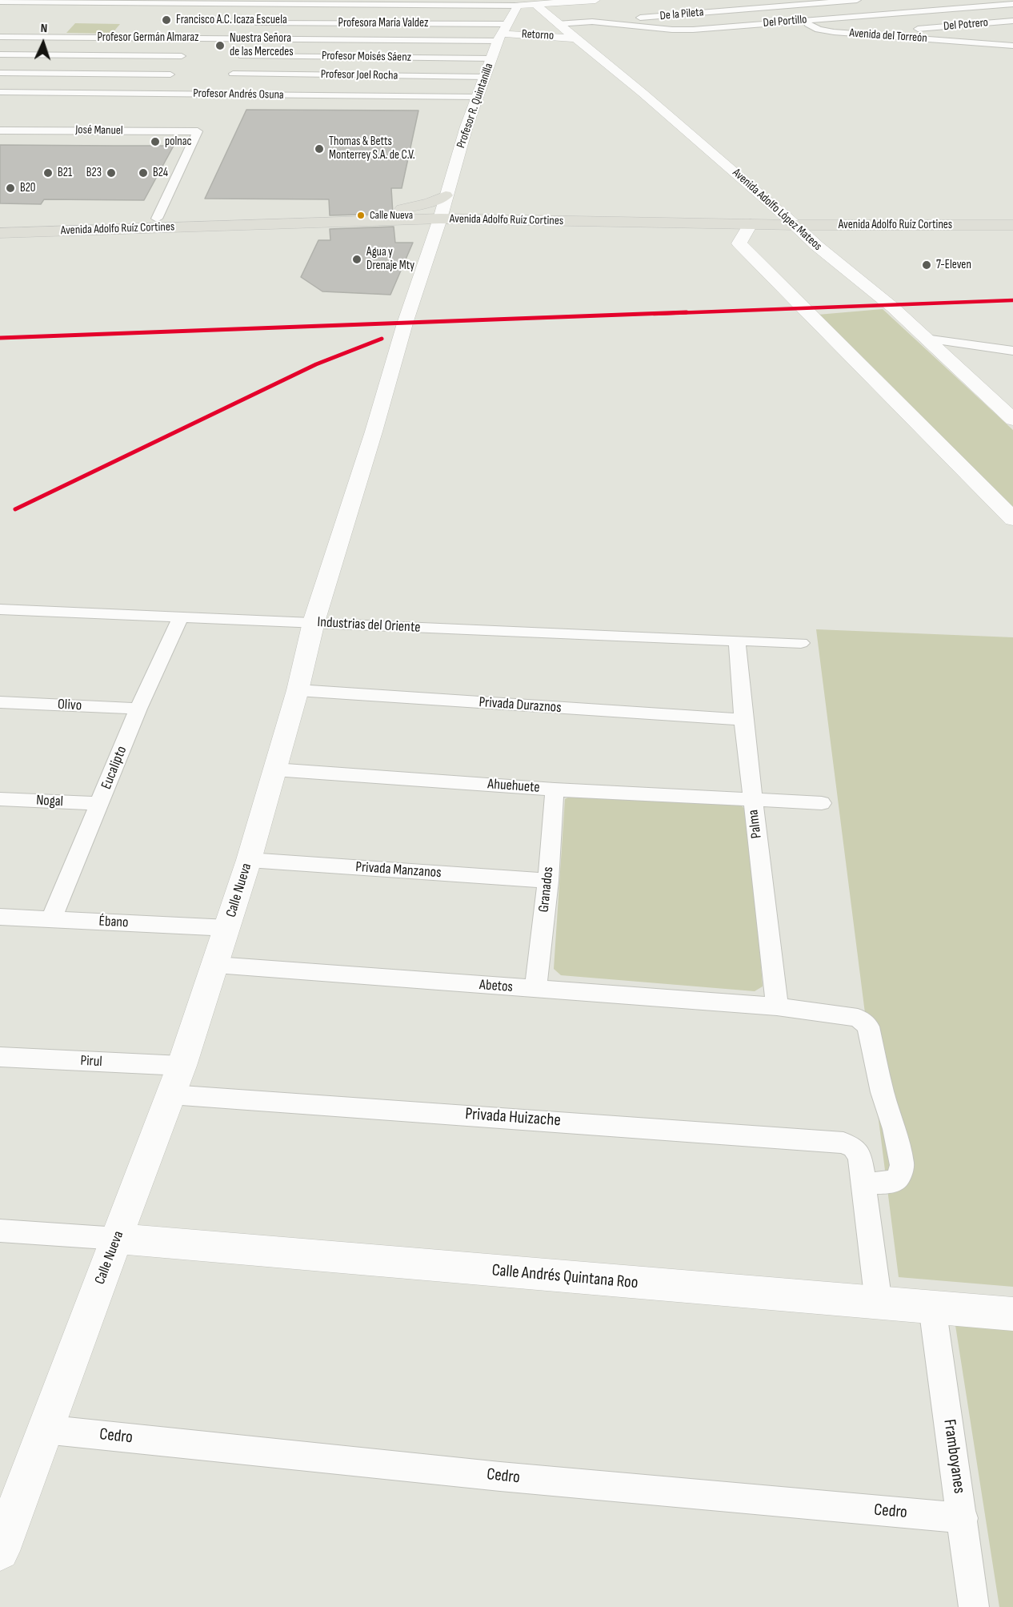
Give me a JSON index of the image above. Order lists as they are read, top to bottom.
{
  "streets": {
    "main road": ["Avenida Adolfo López Mateos", "Avenida Adolfo Ruíz Cortines"],
    "street": [
      "De la Pileta",
      "Del Portillo",
      "Profesora María Valdez",
      "Del Potrero",
      "Retorno",
      "Avenida del Torreón",
      "Profesor Germán Almaraz",
      "Profesor Moisés Sáenz",
      "Profesor Joel Rocha",
      "Profesor Andrés Osuna",
      "Profesor R. Quintanilla",
      "José Manuel",
      "Industrias del Oriente",
      "Olivo",
      "Privada Duraznos",
      "Eucalipto",
      "Ahuehuete",
      "Nogal",
      "Palma",
      "Privada Manzanos",
      "Granados",
      "Calle Nueva",
      "Ébano",
      "Abetos",
      "Pirul",
      "Privada Huizache",
      "Calle Andrés Quintana Roo",
      "Cedro",
      "Framboyanes"
    ]
  },
  "crossings": [
    ["De la Pileta", "Del Portillo"],
    ["De la Pileta", "Avenida del Torreón"],
    ["Del Portillo", "Avenida del Torreón"],
    ["Del Portillo", "Avenida Adolfo López Mateos"],
    ["Profesora María Valdez", "Retorno"],
    ["Profesora María Valdez", "Profesor Germán Almaraz"],
    ["Profesora María Valdez", "Profesor R. Quintanilla"],
    ["Del Potrero", "Avenida del Torreón"],
    ["Retorno", "Profesor Germán Almaraz"],
    ["Retorno", "Profesor R. Quintanilla"],
    ["Retorno", "Avenida Adolfo López Mateos"],
    ["Profesor Germán Almaraz", "Profesor R. Quintanilla"],
    ["Profesor Moisés Sáenz", "Profesor R. Quintanilla"],
    ["Profesor Joel Rocha", "Profesor Andrés Osuna"],
    ["Profesor Joel Rocha", "Profesor R. Quintanilla"],
    ["Profesor Andrés Osuna", "Profesor R. Quintanilla"],
    ["Profesor R. Quintanilla", "Avenida Adolfo Ruíz Cortines"],
    ["Profesor R. Quintanilla", "Calle Nueva"],
    ["José Manuel", "Avenida Adolfo Ruíz Cortines"],
    ["Avenida Adolfo López Mateos", "Avenida Adolfo Ruíz Cortines"],
    ["Avenida Adolfo Ruíz Cortines", "Calle Nueva"],
    ["Industrias del Oriente", "Eucalipto"],
    ["Industrias del Oriente", "Palma"],
    ["Industrias del Oriente", "Calle Nueva"],
    ["Olivo", "Eucalipto"],
    ["Privada Duraznos", "Palma"],
    ["Privada Duraznos", "Calle Nueva"],
    ["Eucalipto", "Nogal"],
    ["Eucalipto", "Ébano"],
    ["Ahuehuete", "Palma"],
    ["Ahuehuete", "Granados"],
    ["Ahuehuete", "Calle Nueva"],
    ["Palma", "Abetos"],
    ["Privada Manzanos", "Granados"],
    ["Privada Manzanos", "Calle Nueva"],
    ["Granados", "Abetos"],
    ["Calle Nueva", "Ébano"],
    ["Calle Nueva", "Abetos"],
    ["Calle Nueva", "Pirul"],
    ["Calle Nueva", "Privada Huizache"],
    ["Calle Nueva", "Calle Andrés Quintana Roo"],
    ["Calle Nueva", "Cedro"],
    ["Abetos", "Privada Huizache"],
    ["Calle Andrés Quintana Roo", "Framboyanes"],
    ["Cedro", "Framboyanes"]
  ],
  "places": [
    "Francisco A.C. Icaza Escuela",
    "Nuestra Señora de las Mercedes",
    "polnac",
    "Thomas & Betts Monterrey S.A. de C.V.",
    "B21",
    "B23",
    "B24",
    "B20",
    "Calle Nueva",
    "Agua y Drenaje Mty",
    "7-Eleven"
  ],
  "north": "top"
}
